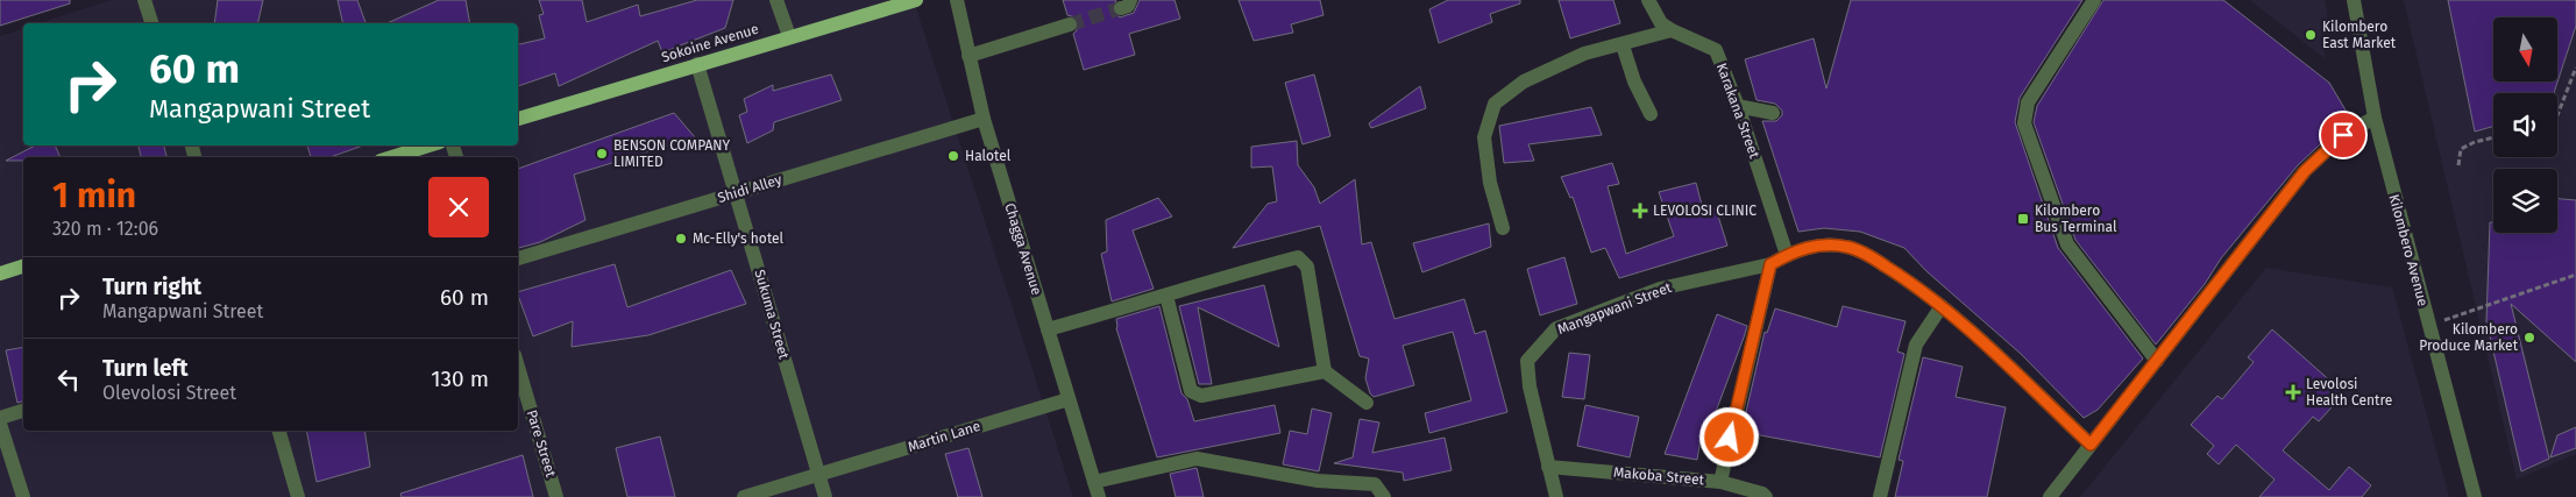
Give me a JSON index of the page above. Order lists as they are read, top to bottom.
{
  "streets": {
    "main road": ["Sokoine Avenue"],
    "street": [
      "Karakana Street",
      "Shidi Alley",
      "Chagga Avenue",
      "Kilombero Avenue",
      "Mangapwani Street",
      "Sukuma Street",
      "Martin Lane",
      "Pare Street",
      "Makoba Street"
    ]
  },
  "crossings": [
    ["Sokoine Avenue", "Sukuma Street"],
    ["Karakana Street", "Mangapwani Street"],
    ["Shidi Alley", "Chagga Avenue"],
    ["Shidi Alley", "Sukuma Street"],
    ["Chagga Avenue", "Martin Lane"],
    ["Mangapwani Street", "Makoba Street"],
    ["Sukuma Street", "Martin Lane"]
  ],
  "places": {
    "other": [
      "Kilombero East Market",
      "BENSON COMPANY LIMITED",
      "Halotel",
      "Mc-Elly's hotel",
      "Kilombero Produce Market"
    ],
    "health": ["LEVOLOSI CLINIC", "Levolosi Health Centre"],
    "transit": ["Kilombero Bus Terminal"]
  },
  "north": "bottom",
  "page": {
    "turn": ["60 m", "Mangapwani Street"],
    "heading": ["1 min", "320 m · 12:06"],
    "list": [
      {
        "name": "Turn right",
        "note": "Mangapwani Street",
        "value": "60 m"
      },
      {
        "name": "Turn left",
        "note": "Olevolosi Street",
        "value": "130 m"
      }
    ]
  }
}
